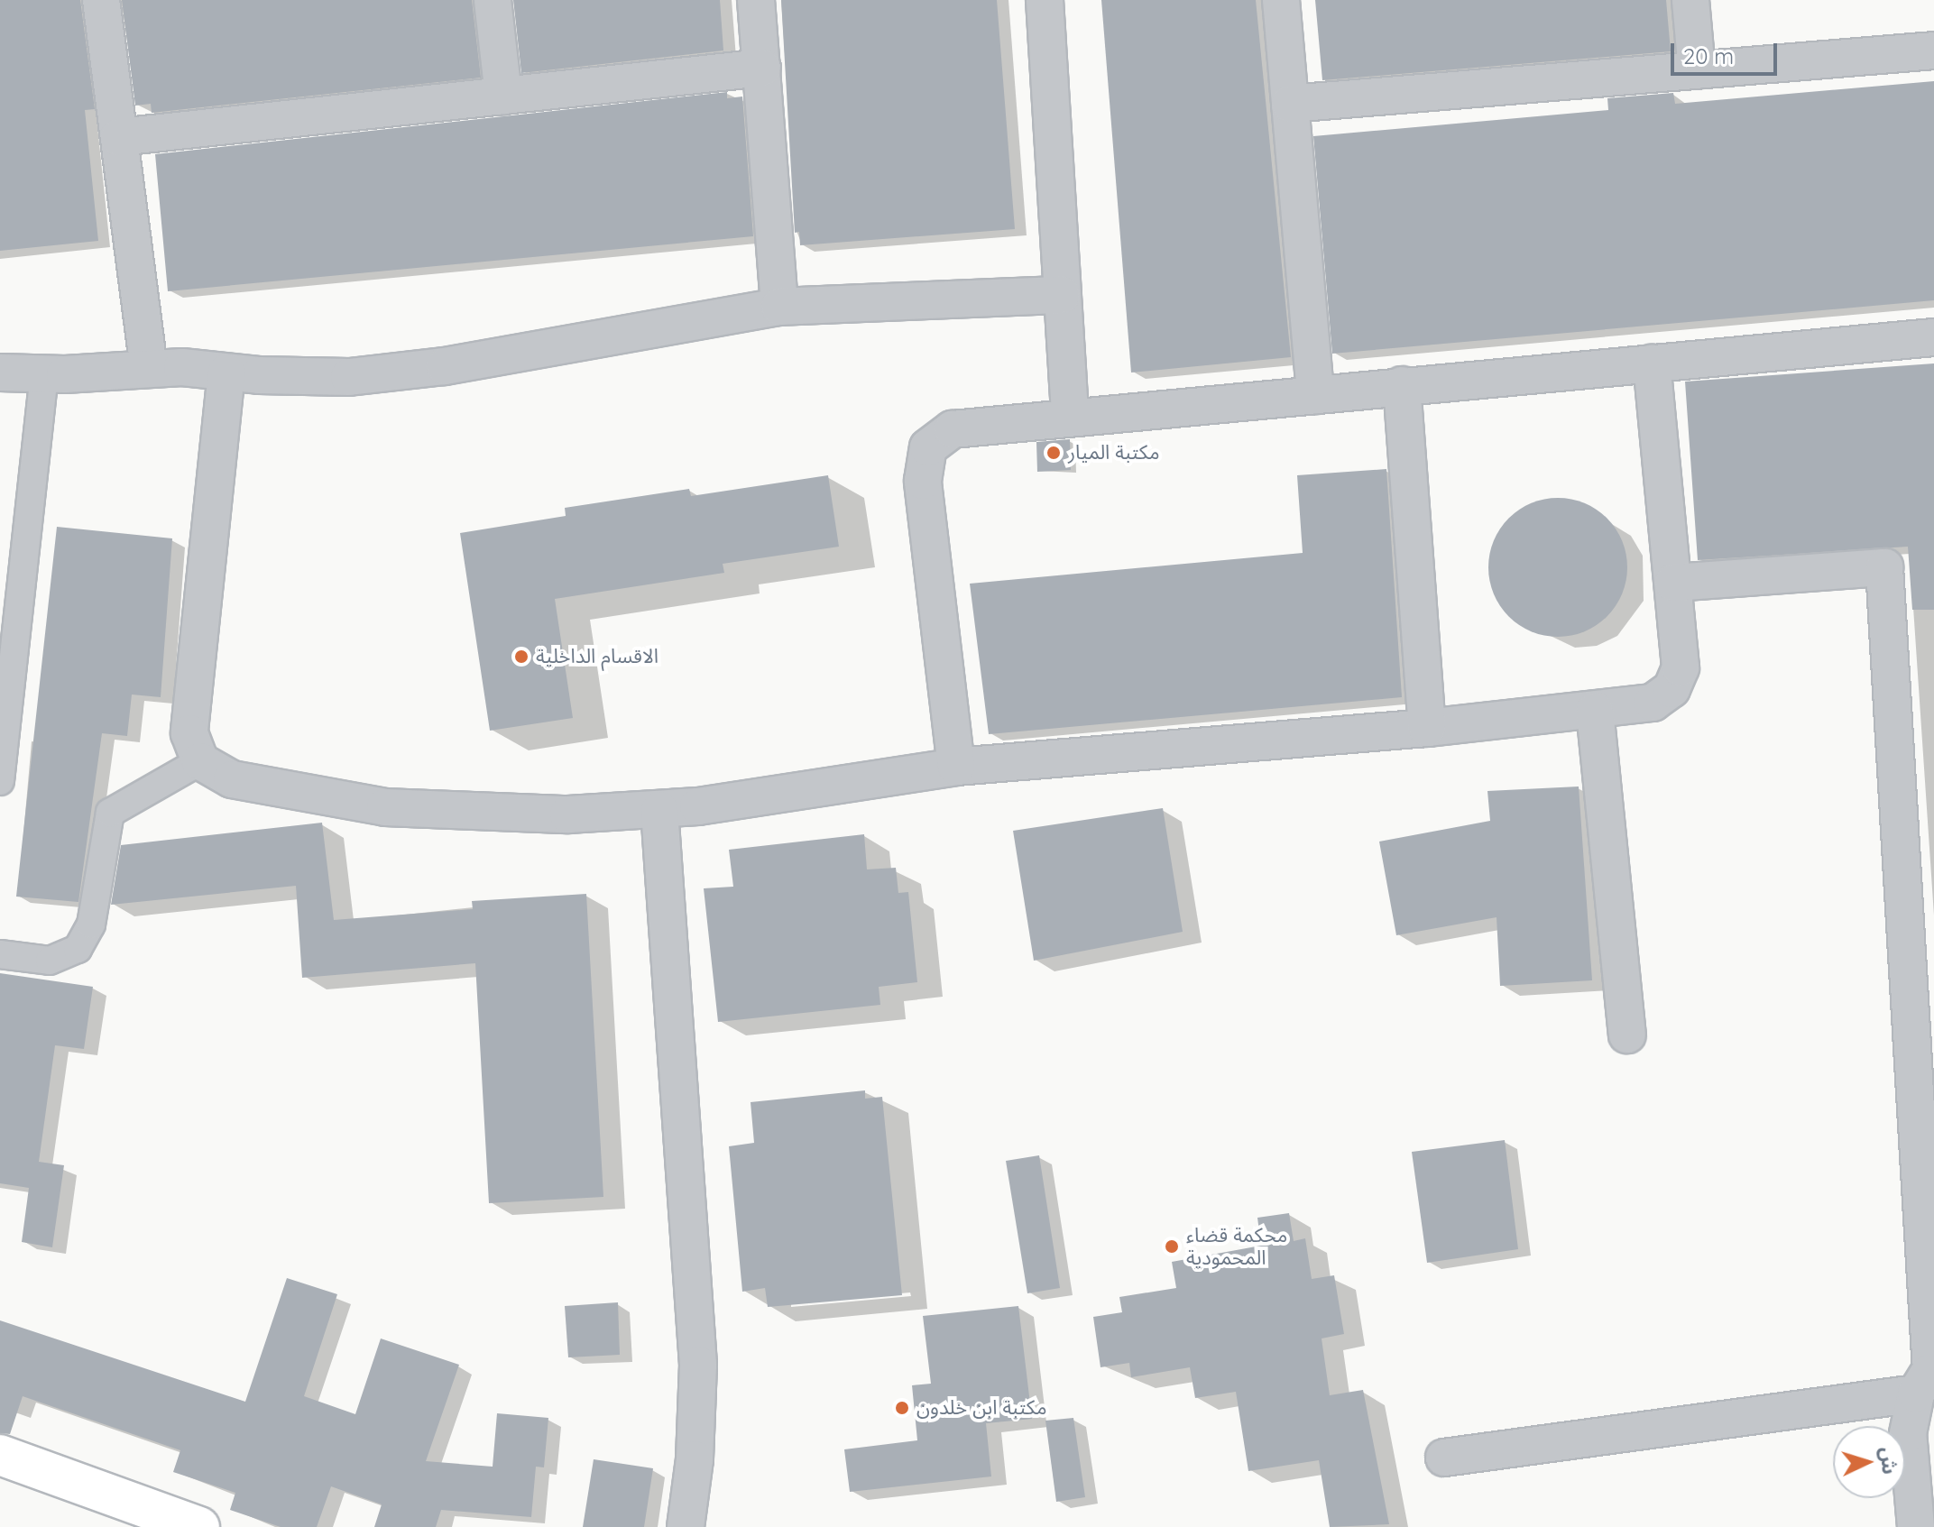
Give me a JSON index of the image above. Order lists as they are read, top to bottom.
{
  "places": [
    "مكتبة الميار",
    "الاقسام الداخلية",
    "محكمة قضاء المحمودية",
    "مكتبة ابن خلدون"
  ],
  "scale_bar": "20 m",
  "north": "right"
}
